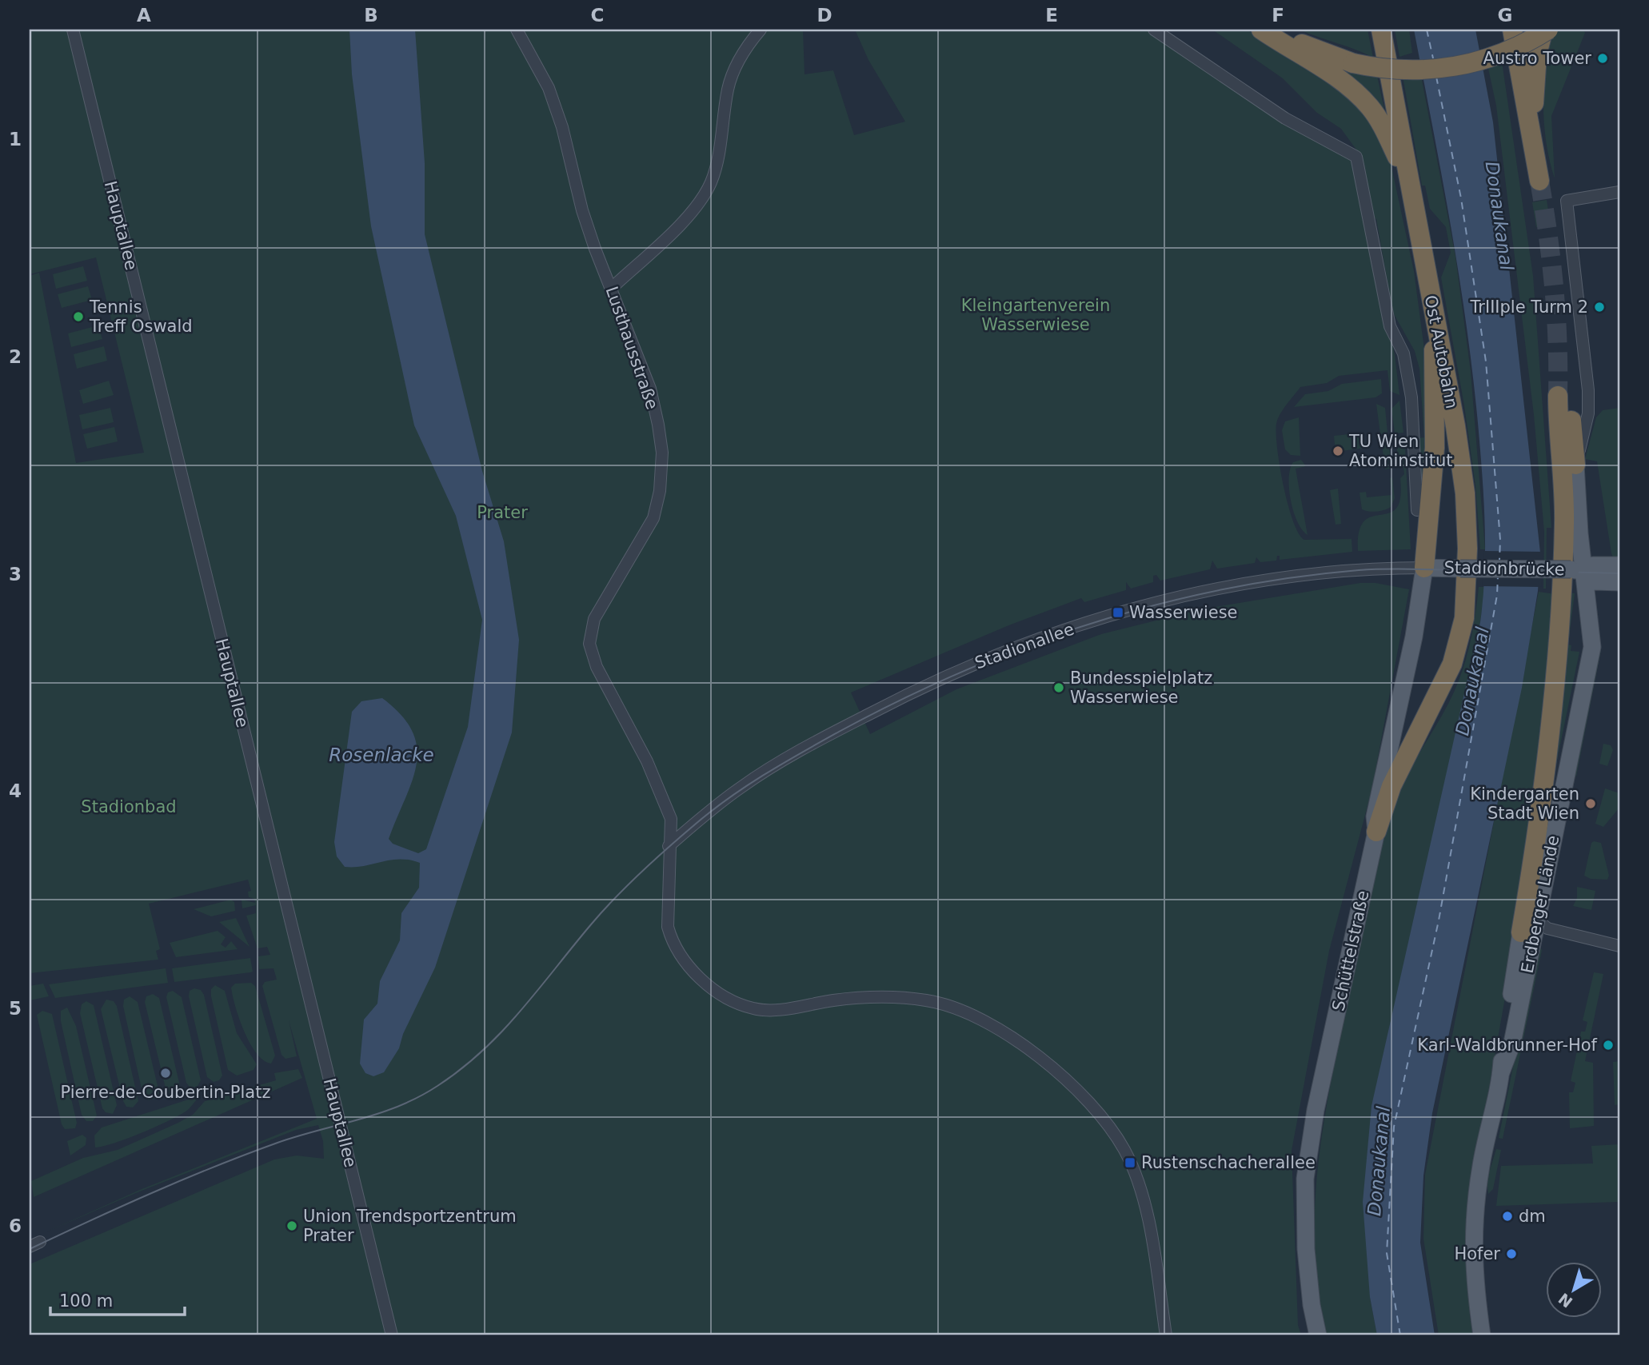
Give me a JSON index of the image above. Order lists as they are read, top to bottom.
{
  "streets": {
    "highway": ["Ost Autobahn"],
    "main road": ["Stadionbrücke", "Erdberger Lände", "Schüttelstraße"],
    "street": ["Hauptallee", "Lusthausstraße", "Stadionallee"]
  },
  "crossings": [
    ["Lusthausstraße", "Stadionallee"],
    ["Ost Autobahn", "Schüttelstraße"],
    ["Stadionbrücke", "Stadionallee"],
    ["Stadionbrücke", "Erdberger Lände"],
    ["Stadionbrücke", "Schüttelstraße"],
    ["Stadionallee", "Schüttelstraße"]
  ],
  "water": ["Donaukanal", "Rosenlacke"],
  "parks": ["Kleingartenverein Wasserwiese", "Prater", "Stadionbad"],
  "places": {
    "other": [
      "Austro Tower",
      "TrIIIple Turm 2",
      "Tennis Treff Oswald",
      "TU Wien Atominstitut",
      "Bundesspielplatz Wasserwiese",
      "Kindergarten Stadt Wien",
      "Karl-Waldbrunner-Hof",
      "Pierre-de-Coubertin-Platz",
      "dm",
      "Union Trendsportzentrum Prater",
      "Hofer"
    ],
    "transit": ["Wasserwiese", "Rustenschacherallee"]
  },
  "scale_bar": "100 m",
  "north": "bottom left",
  "grid": {
    "columns": [
      "A",
      "B",
      "C",
      "D",
      "E",
      "F",
      "G"
    ],
    "rows": [
      "1",
      "2",
      "3",
      "4",
      "5",
      "6"
    ]
  }
}
